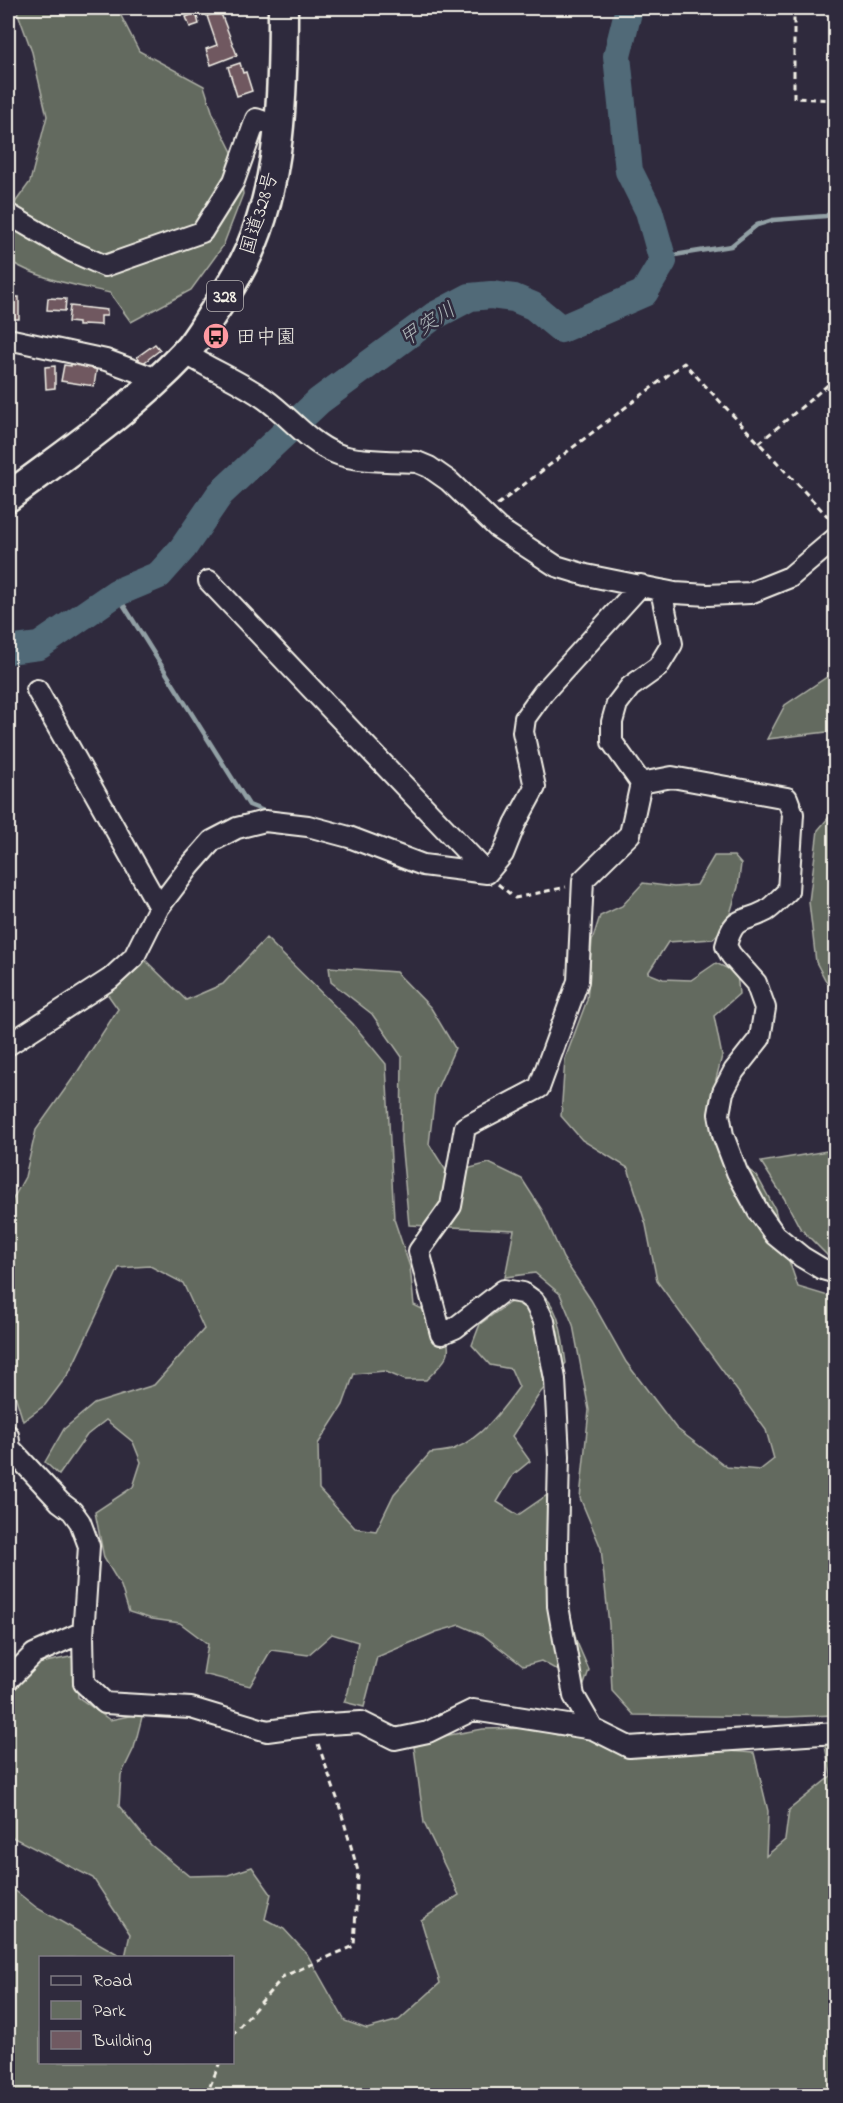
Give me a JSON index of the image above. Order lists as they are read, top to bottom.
{
  "streets": {
    "highway": ["国道328号", "328"]
  },
  "water": ["甲突川"],
  "places": {
    "bus stop": ["田中園"]
  },
  "legend": ["Road", "Park", "Building"]
}
